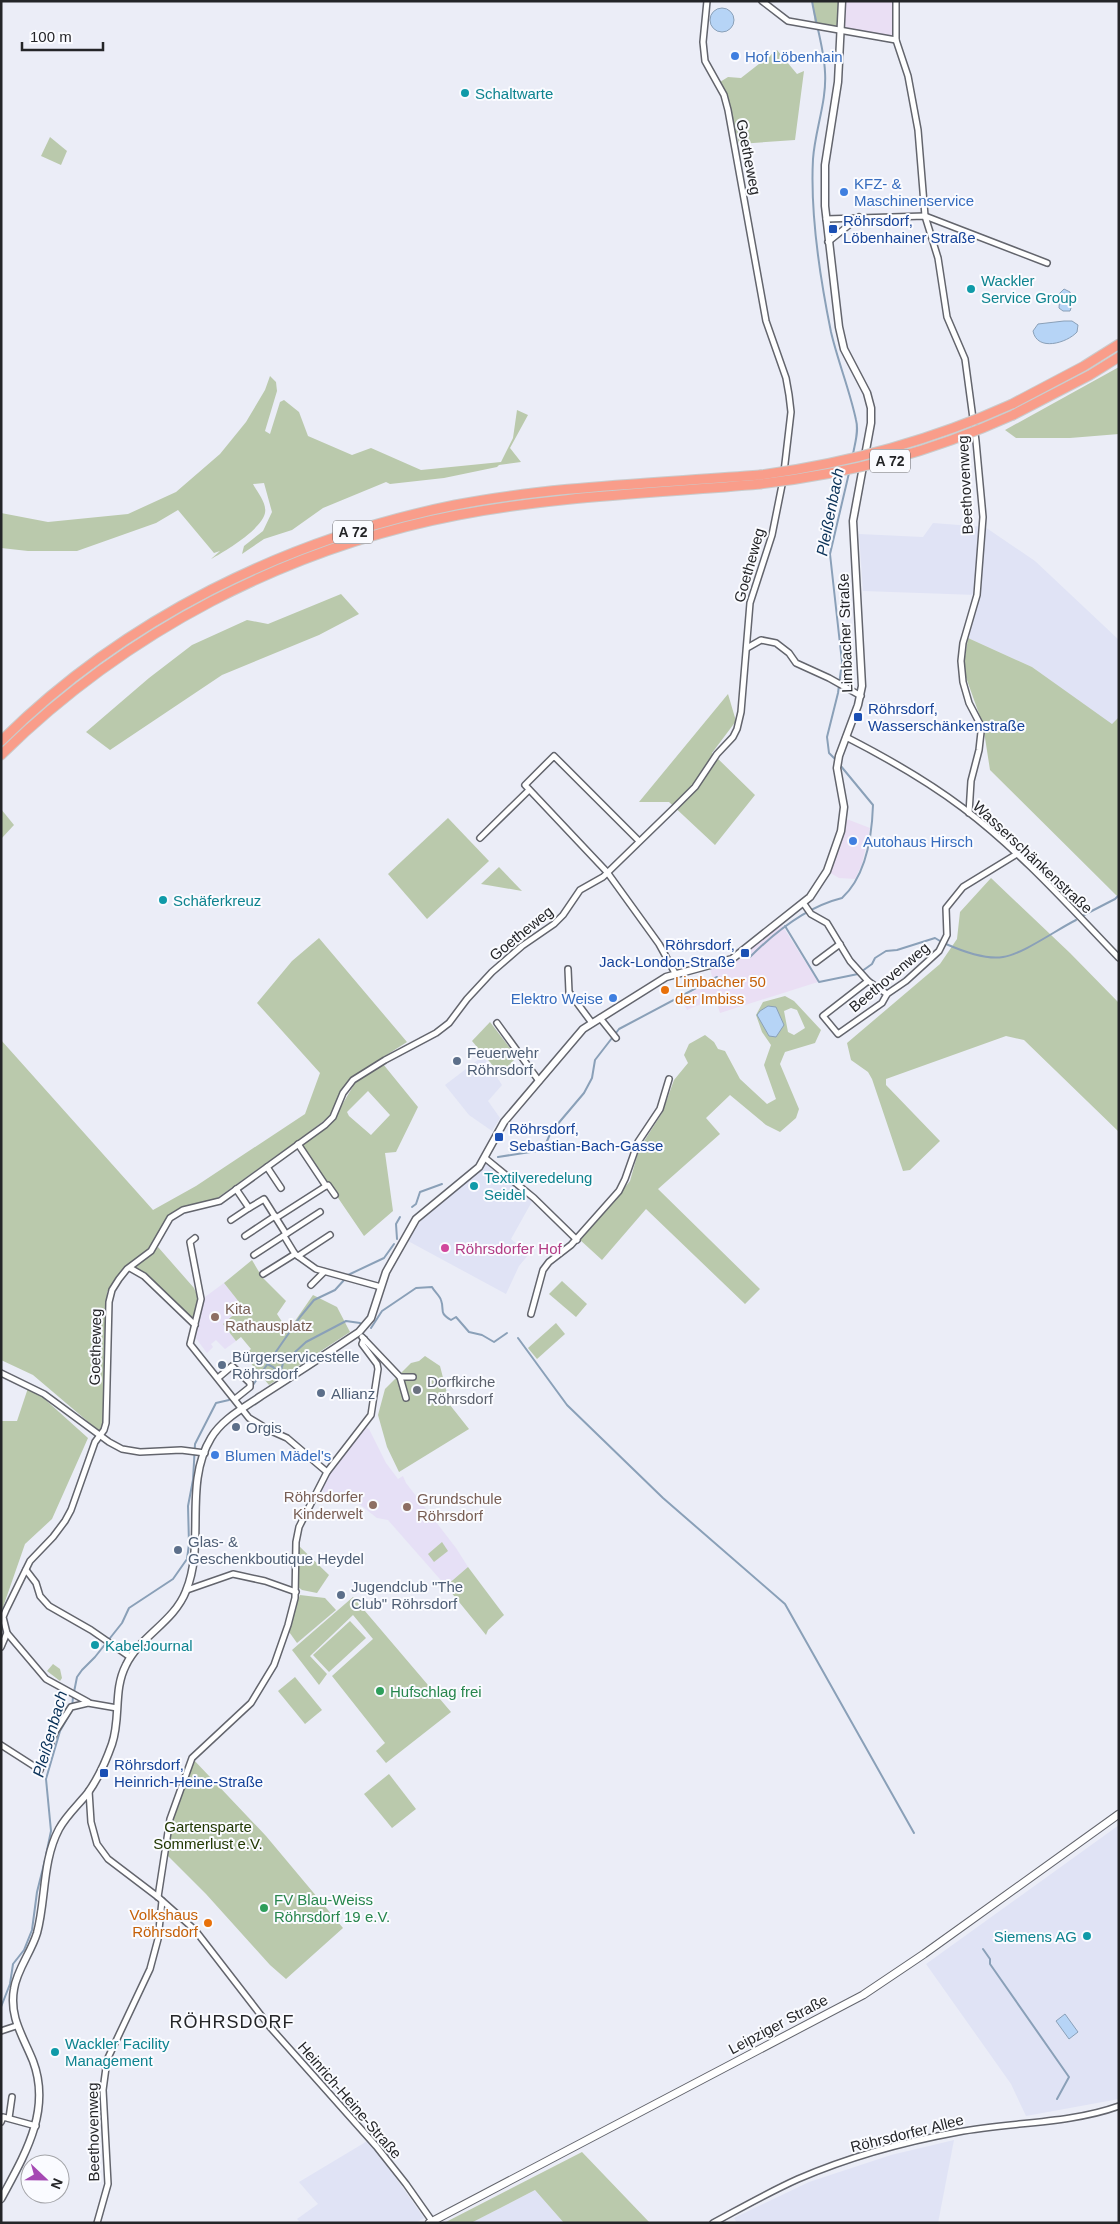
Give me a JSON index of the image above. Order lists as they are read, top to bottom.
{
  "streets": {
    "highway": ["A 72"],
    "main road": ["Leipziger Straße"],
    "street": [
      "Goetheweg",
      "Beethovenweg",
      "Limbacher Straße",
      "Wasserschänkenstraße",
      "Heinrich-Heine-Straße",
      "Röhrsdorfer Allee"
    ]
  },
  "crossings": [
    ["Beethovenweg", "Wasserschänkenstraße"],
    ["Beethovenweg", "Heinrich-Heine-Straße"],
    ["Limbacher Straße", "Wasserschänkenstraße"],
    ["Limbacher Straße", "Heinrich-Heine-Straße"],
    ["Leipziger Straße", "Heinrich-Heine-Straße"]
  ],
  "districts": ["RÖHRSDORF"],
  "water": ["Pleißenbach"],
  "parks": ["Gartensparte Sommerlust e.V."],
  "places": {
    "other": [
      "Hof Löbenhain",
      "Schaltwarte",
      "KFZ- & Maschinenservice",
      "Wackler Service Group",
      "Autohaus Hirsch",
      "Schäferkreuz",
      "Limbacher 50 der Imbiss",
      "Elektro Weise",
      "Feuerwehr Röhrsdorf",
      "Textilveredelung Seidel",
      "Röhrsdorfer Hof",
      "Kita Rathausplatz",
      "Bürgerservicestelle Röhrsdorf",
      "Dorfkirche Röhrsdorf",
      "Allianz",
      "Orgis",
      "Blumen Mädel's",
      "Röhrsdorfer Kinderwelt",
      "Grundschule Röhrsdorf",
      "Glas- & Geschenkboutique Heydel",
      "Jugendclub \"The Club\" Röhrsdorf",
      "KabelJournal",
      "Hufschlag frei",
      "FV Blau-Weiss Röhrsdorf 19 e.V.",
      "Volkshaus Röhrsdorf",
      "Siemens AG",
      "Wackler Facility Management"
    ],
    "transit": [
      "Röhrsdorf, Löbenhainer Straße",
      "Röhrsdorf, Wasserschänkenstraße",
      "Röhrsdorf, Jack-London-Straße",
      "Röhrsdorf, Sebastian-Bach-Gasse",
      "Röhrsdorf, Heinrich-Heine-Straße"
    ]
  },
  "scale_bar": "100 m",
  "north": "right"
}
